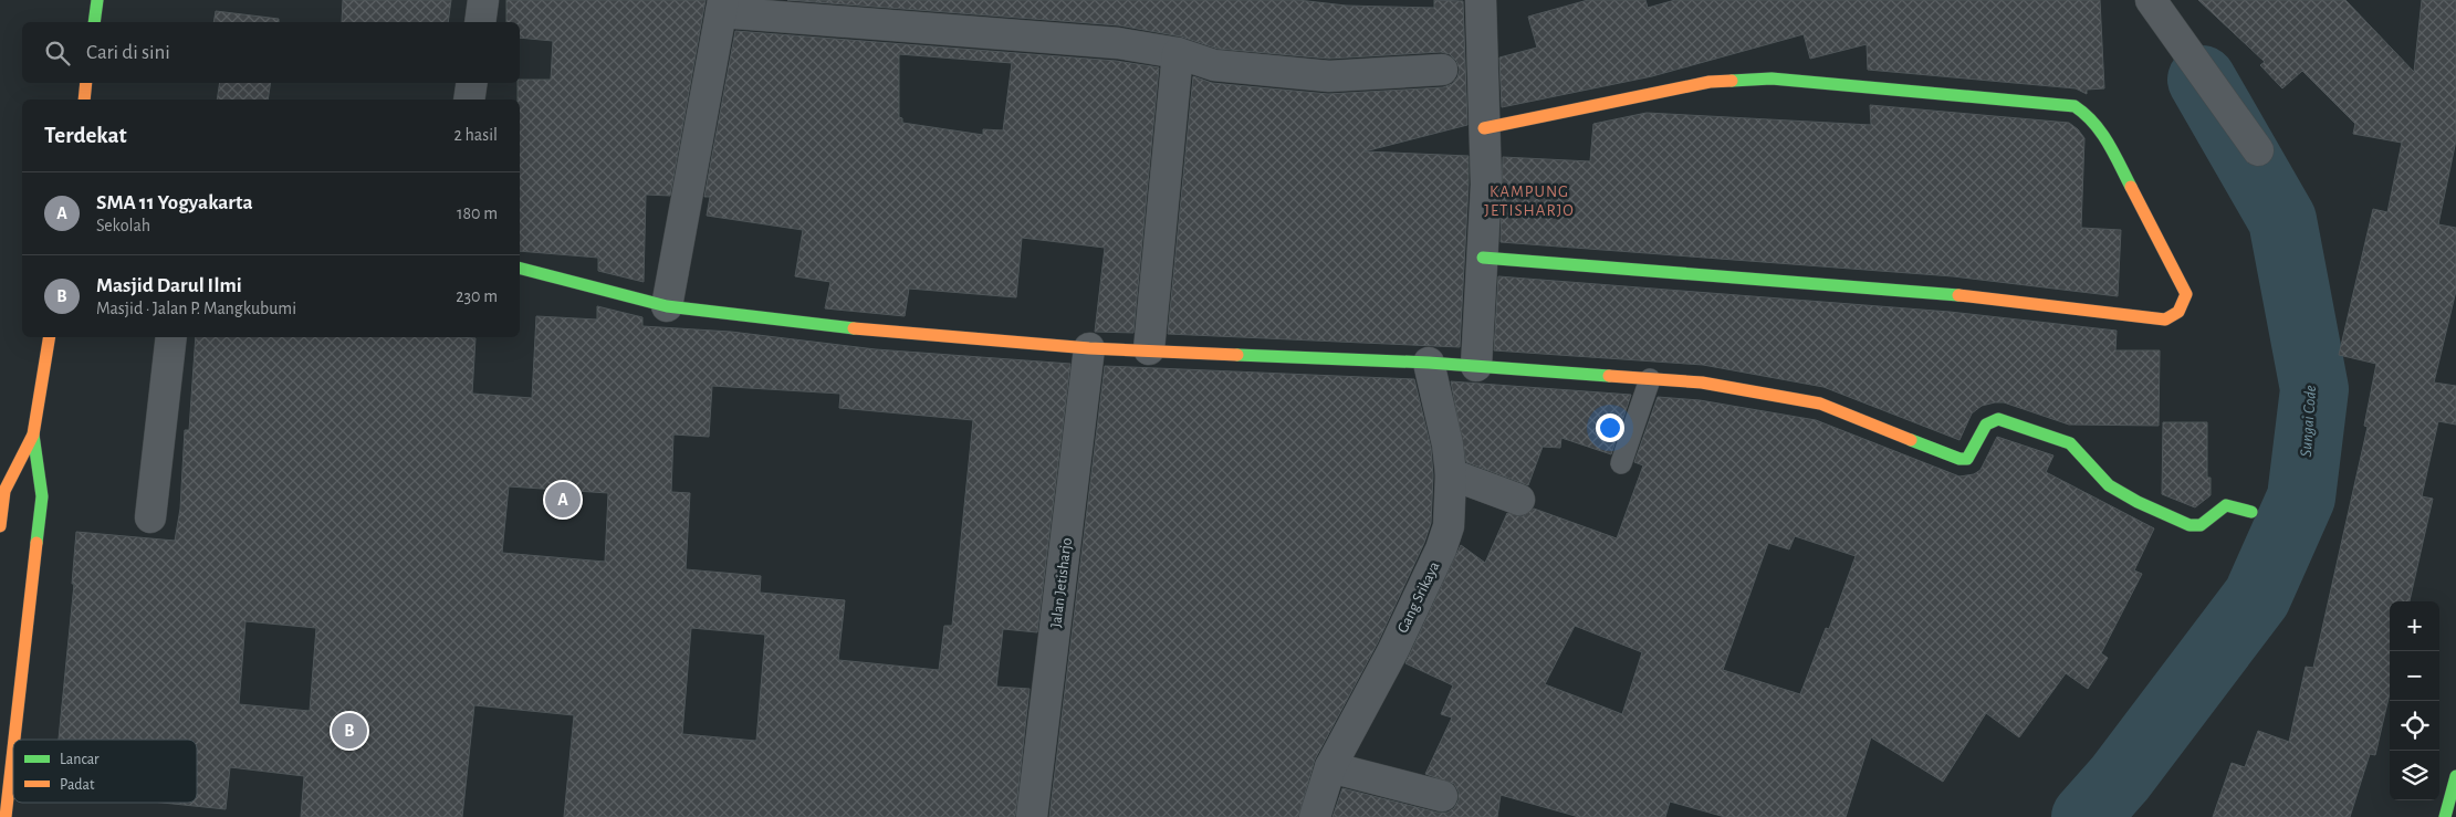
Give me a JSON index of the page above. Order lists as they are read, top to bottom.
{
  "streets": {
    "street": ["Jalan Jetisharjo", "Gang Srikaya"]
  },
  "districts": ["KAMPUNG JETISHARJO"],
  "water": ["Sungai Code"],
  "legend": ["Lancar", "Padat"],
  "page": {
    "search": "Cari di sini",
    "heading": ["Terdekat", "2 hasil"],
    "list": [
      {
        "mark": "A",
        "name": "SMA 11 Yogyakarta",
        "note": "Sekolah",
        "value": "180 m"
      },
      {
        "mark": "B",
        "name": "Masjid Darul Ilmi",
        "note": "Masjid · Jalan P. Mangkubumi",
        "value": "230 m"
      }
    ],
    "pins": ["A", "B"],
    "map_buttons": ["+", "−"]
  }
}
